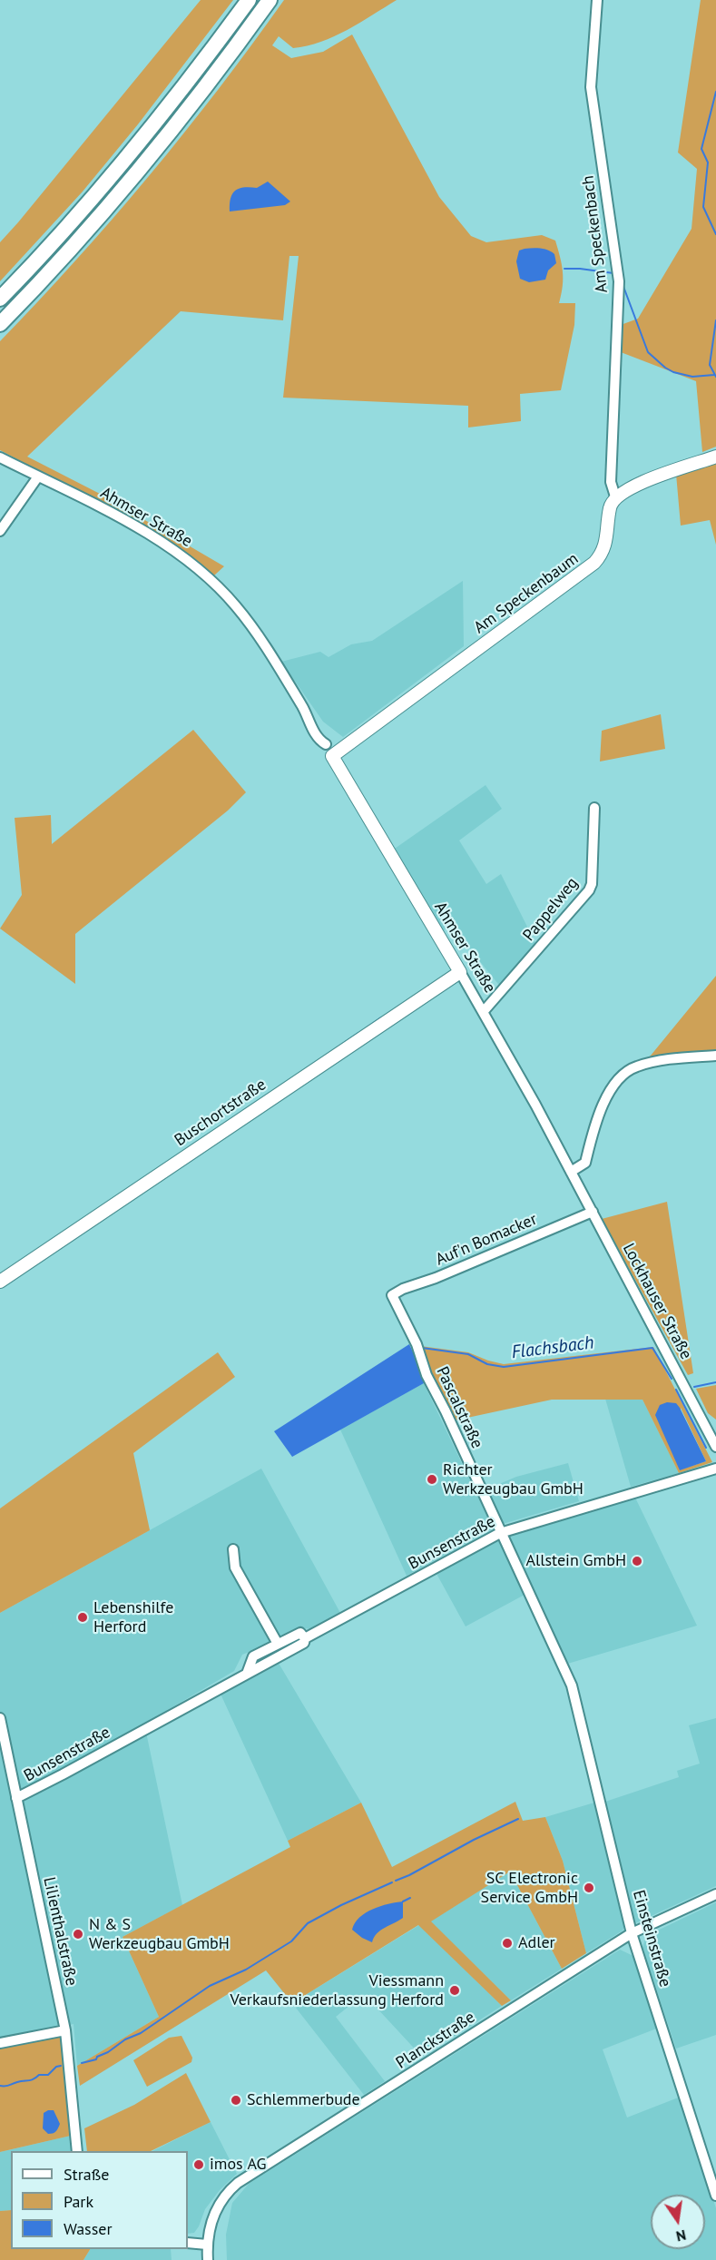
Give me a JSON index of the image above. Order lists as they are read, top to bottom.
{
  "streets": {
    "main road": ["Ahmser Straße", "Am Speckenbaum", "Buschortstraße"],
    "street": [
      "Am Speckenbach",
      "Pappelweg",
      "Auf'n Bomacker",
      "Lockhauser Straße",
      "Pascalstraße",
      "Bunsenstraße",
      "Lilienthalstraße",
      "Einsteinstraße",
      "Planckstraße"
    ]
  },
  "crossings": [
    ["Am Speckenbach", "Am Speckenbaum"],
    ["Ahmser Straße", "Am Speckenbaum"],
    ["Ahmser Straße", "Pappelweg"],
    ["Ahmser Straße", "Buschortstraße"],
    ["Ahmser Straße", "Lockhauser Straße"],
    ["Auf'n Bomacker", "Lockhauser Straße"],
    ["Auf'n Bomacker", "Pascalstraße"],
    ["Pascalstraße", "Bunsenstraße"],
    ["Pascalstraße", "Einsteinstraße"],
    ["Bunsenstraße", "Lilienthalstraße"],
    ["Einsteinstraße", "Planckstraße"]
  ],
  "water": ["Flachsbach"],
  "places": [
    "Richter Werkzeugbau GmbH",
    "Allstein GmbH",
    "Lebenshilfe Herford",
    "SC Electronic Service GmbH",
    "N & S Werkzeugbau GmbH",
    "Adler",
    "Viessmann Verkaufsniederlassung Herford",
    "Schlemmerbude",
    "imos AG"
  ],
  "legend": ["Straße", "Park", "Wasser"],
  "north": "bottom"
}
